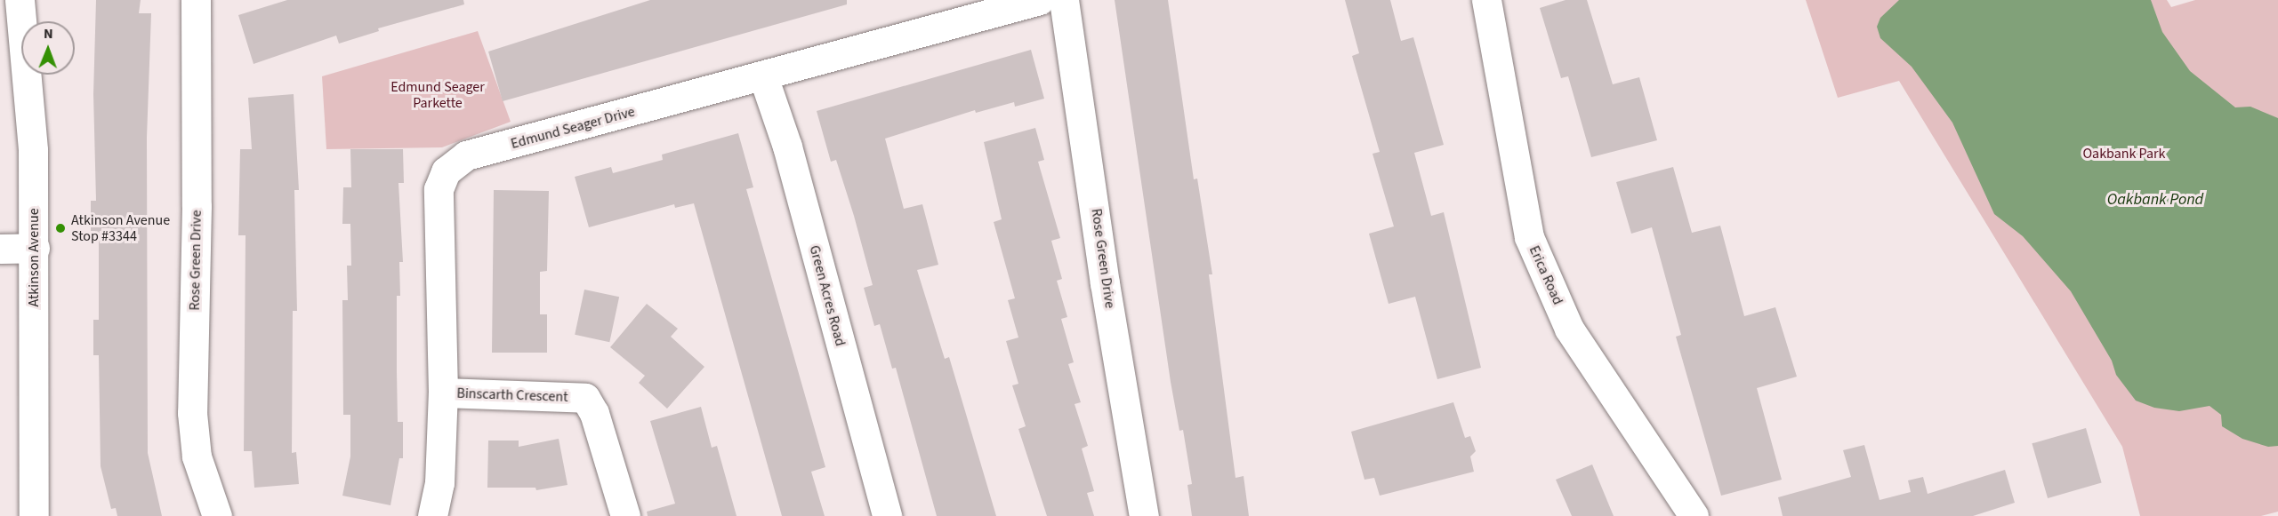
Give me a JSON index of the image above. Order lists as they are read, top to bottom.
{
  "streets": {
    "street": [
      "Edmund Seager Drive",
      "Atkinson Avenue",
      "Rose Green Drive",
      "Erica Road",
      "Green Acres Road",
      "Binscarth Crescent"
    ]
  },
  "crossings": [
    ["Edmund Seager Drive", "Green Acres Road"],
    ["Edmund Seager Drive", "Binscarth Crescent"]
  ],
  "water": ["Oakbank Pond"],
  "parks": ["Edmund Seager Parkette", "Oakbank Park"],
  "places": ["Atkinson Avenue Stop #3344"],
  "north": "top"
}
